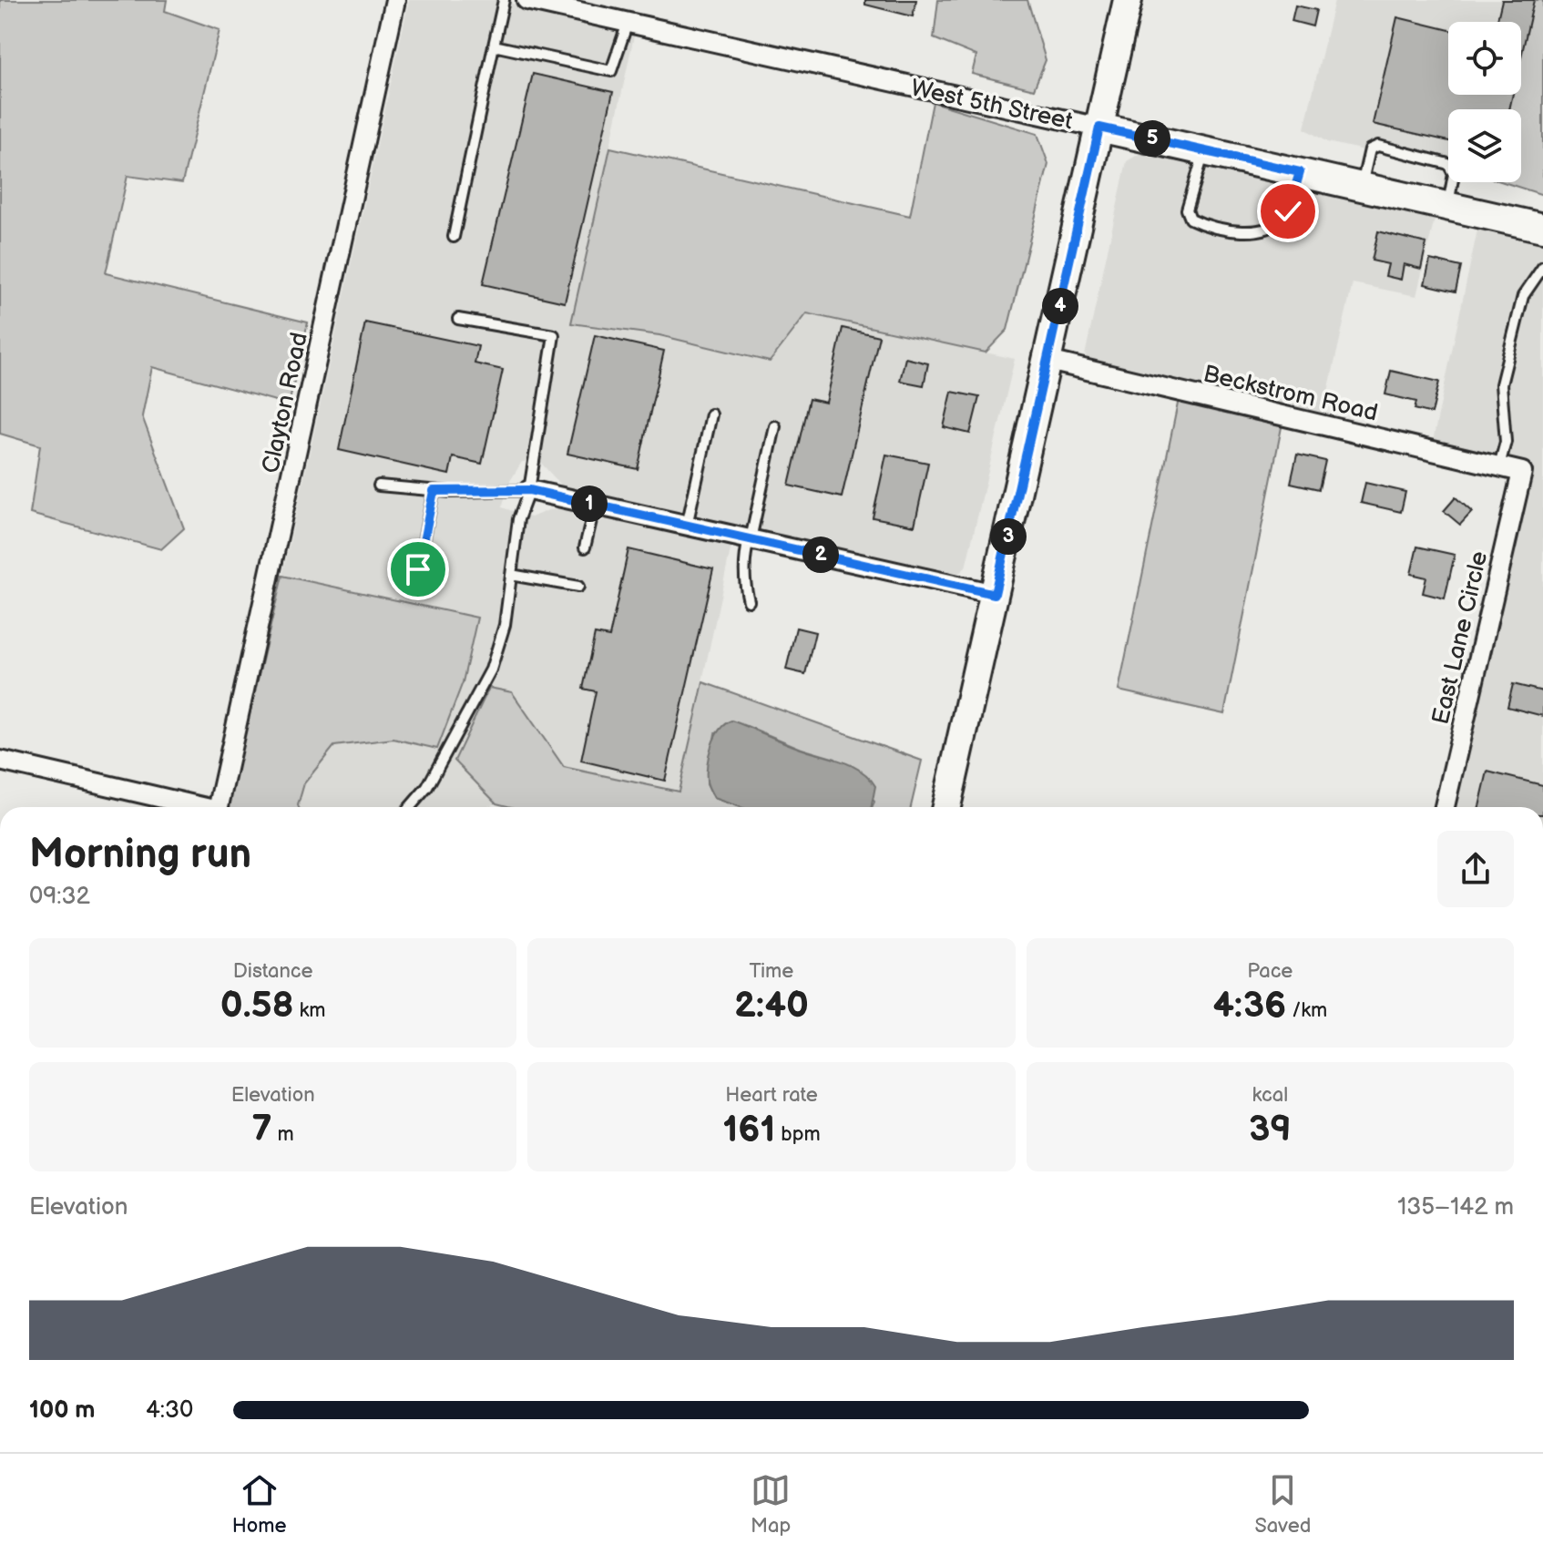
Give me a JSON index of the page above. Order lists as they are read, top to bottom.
{
  "streets": {
    "main road": ["West 5th Street"],
    "street": ["Beckstrom Road", "Clayton Road", "East Lane Circle"]
  },
  "crossings": [
    ["Beckstrom Road", "East Lane Circle"]
  ],
  "page": {
    "pins": [
      "5",
      "4",
      "1",
      "3",
      "2"
    ],
    "heading": ["Morning run", "09:32"],
    "stats": [
      ["Distance", "0.58 km"],
      ["Time", "2:40"],
      ["Pace", "4:36 /km"],
      ["Elevation", "7 m"],
      ["Heart rate", "161 bpm"],
      ["kcal", "39"]
    ],
    "chart": ["Elevation", "135–142 m"],
    "list": [
      {
        "name": "100 m",
        "note": "4:30"
      }
    ],
    "tabs": ["Home", "Map", "Saved"]
  }
}
